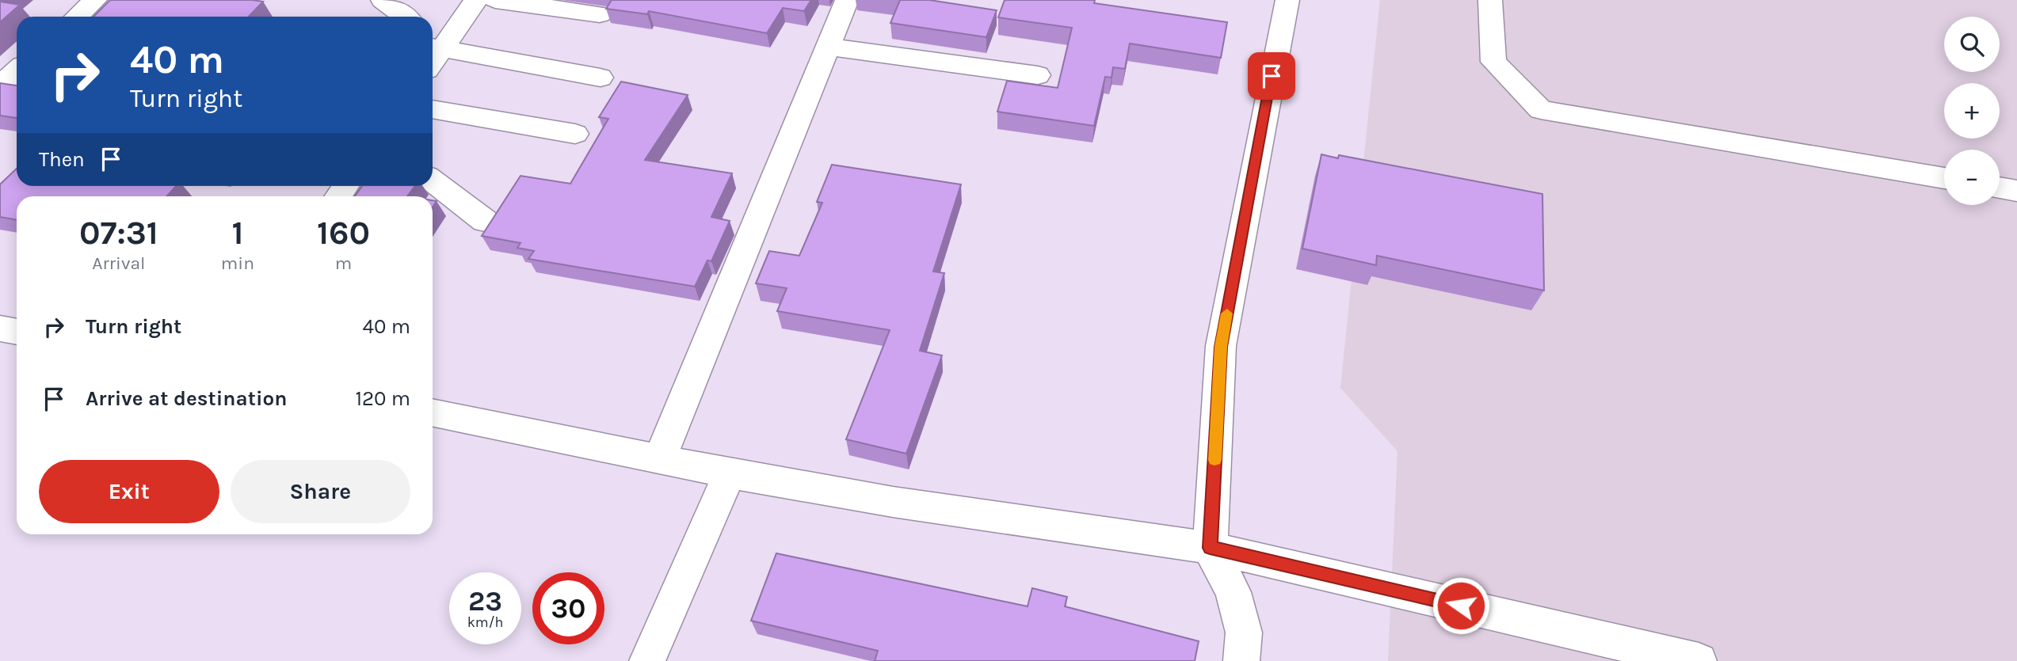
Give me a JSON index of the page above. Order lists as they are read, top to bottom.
{
  "page": {
    "map_buttons": ["+", "−"],
    "turn": ["40 m", "Turn right"],
    "then": "Then",
    "eta": [
      "07:31",
      "Arrival",
      "1",
      "min",
      "160",
      "m"
    ],
    "list": [
      {
        "name": "Turn right",
        "value": "40 m"
      },
      {
        "name": "Arrive at destination",
        "value": "120 m"
      }
    ],
    "buttons": ["Exit", "Share"],
    "speed": "23 km/h",
    "limit": "30"
  }
}
